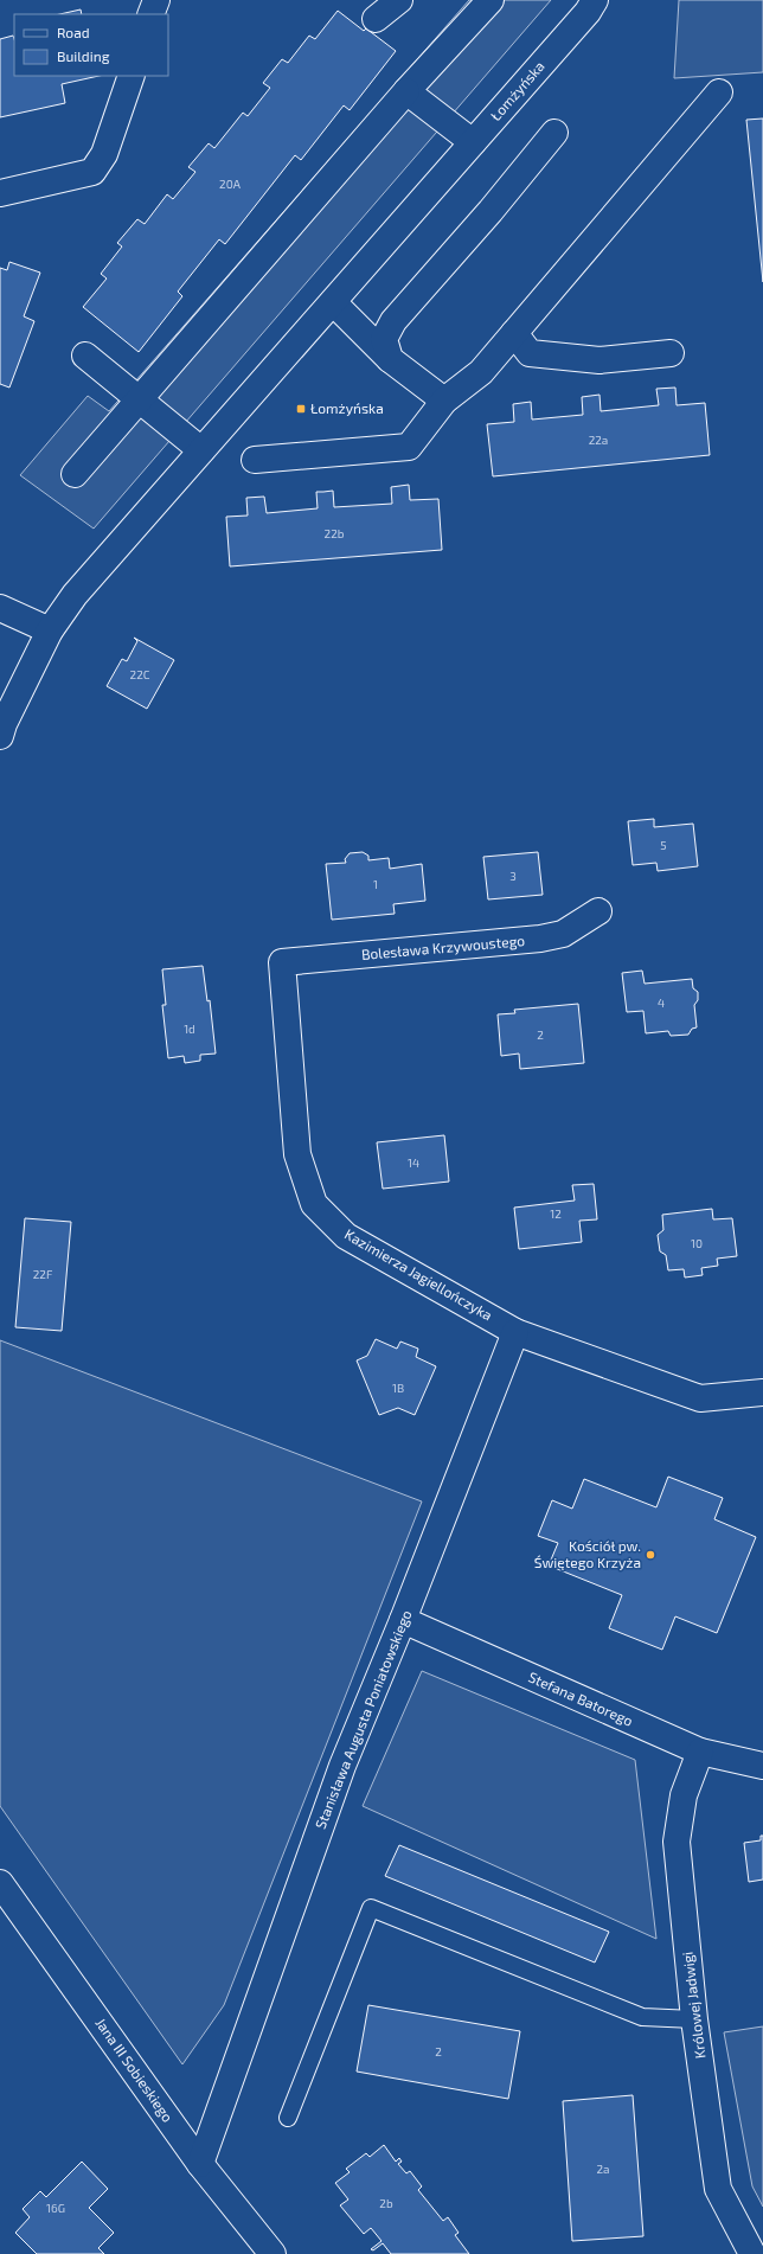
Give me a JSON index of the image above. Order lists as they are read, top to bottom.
{
  "streets": {
    "street": [
      "Łomżyńska",
      "Bolesława Krzywoustego",
      "Kazimierza Jagiellończyka",
      "Stefana Batorego",
      "Stanisława Augusta Poniatowskiego",
      "Królowej Jadwigi",
      "Jana III Sobieskiego"
    ]
  },
  "crossings": [
    ["Bolesława Krzywoustego", "Kazimierza Jagiellończyka"],
    ["Kazimierza Jagiellończyka", "Stanisława Augusta Poniatowskiego"],
    ["Stefana Batorego", "Stanisława Augusta Poniatowskiego"],
    ["Stefana Batorego", "Królowej Jadwigi"],
    ["Stanisława Augusta Poniatowskiego", "Jana III Sobieskiego"]
  ],
  "places": {
    "transit": ["Łomżyńska"],
    "other": ["Kościół pw. Świętego Krzyża"]
  },
  "house_numbers": [
    "20A",
    "22a",
    "22b",
    "22C",
    "5",
    "3",
    "1",
    "4",
    "1d",
    "2",
    "14",
    "12",
    "10",
    "22F",
    "1B",
    "2",
    "2a",
    "2b",
    "16G"
  ],
  "legend": ["Road", "Building"]
}
